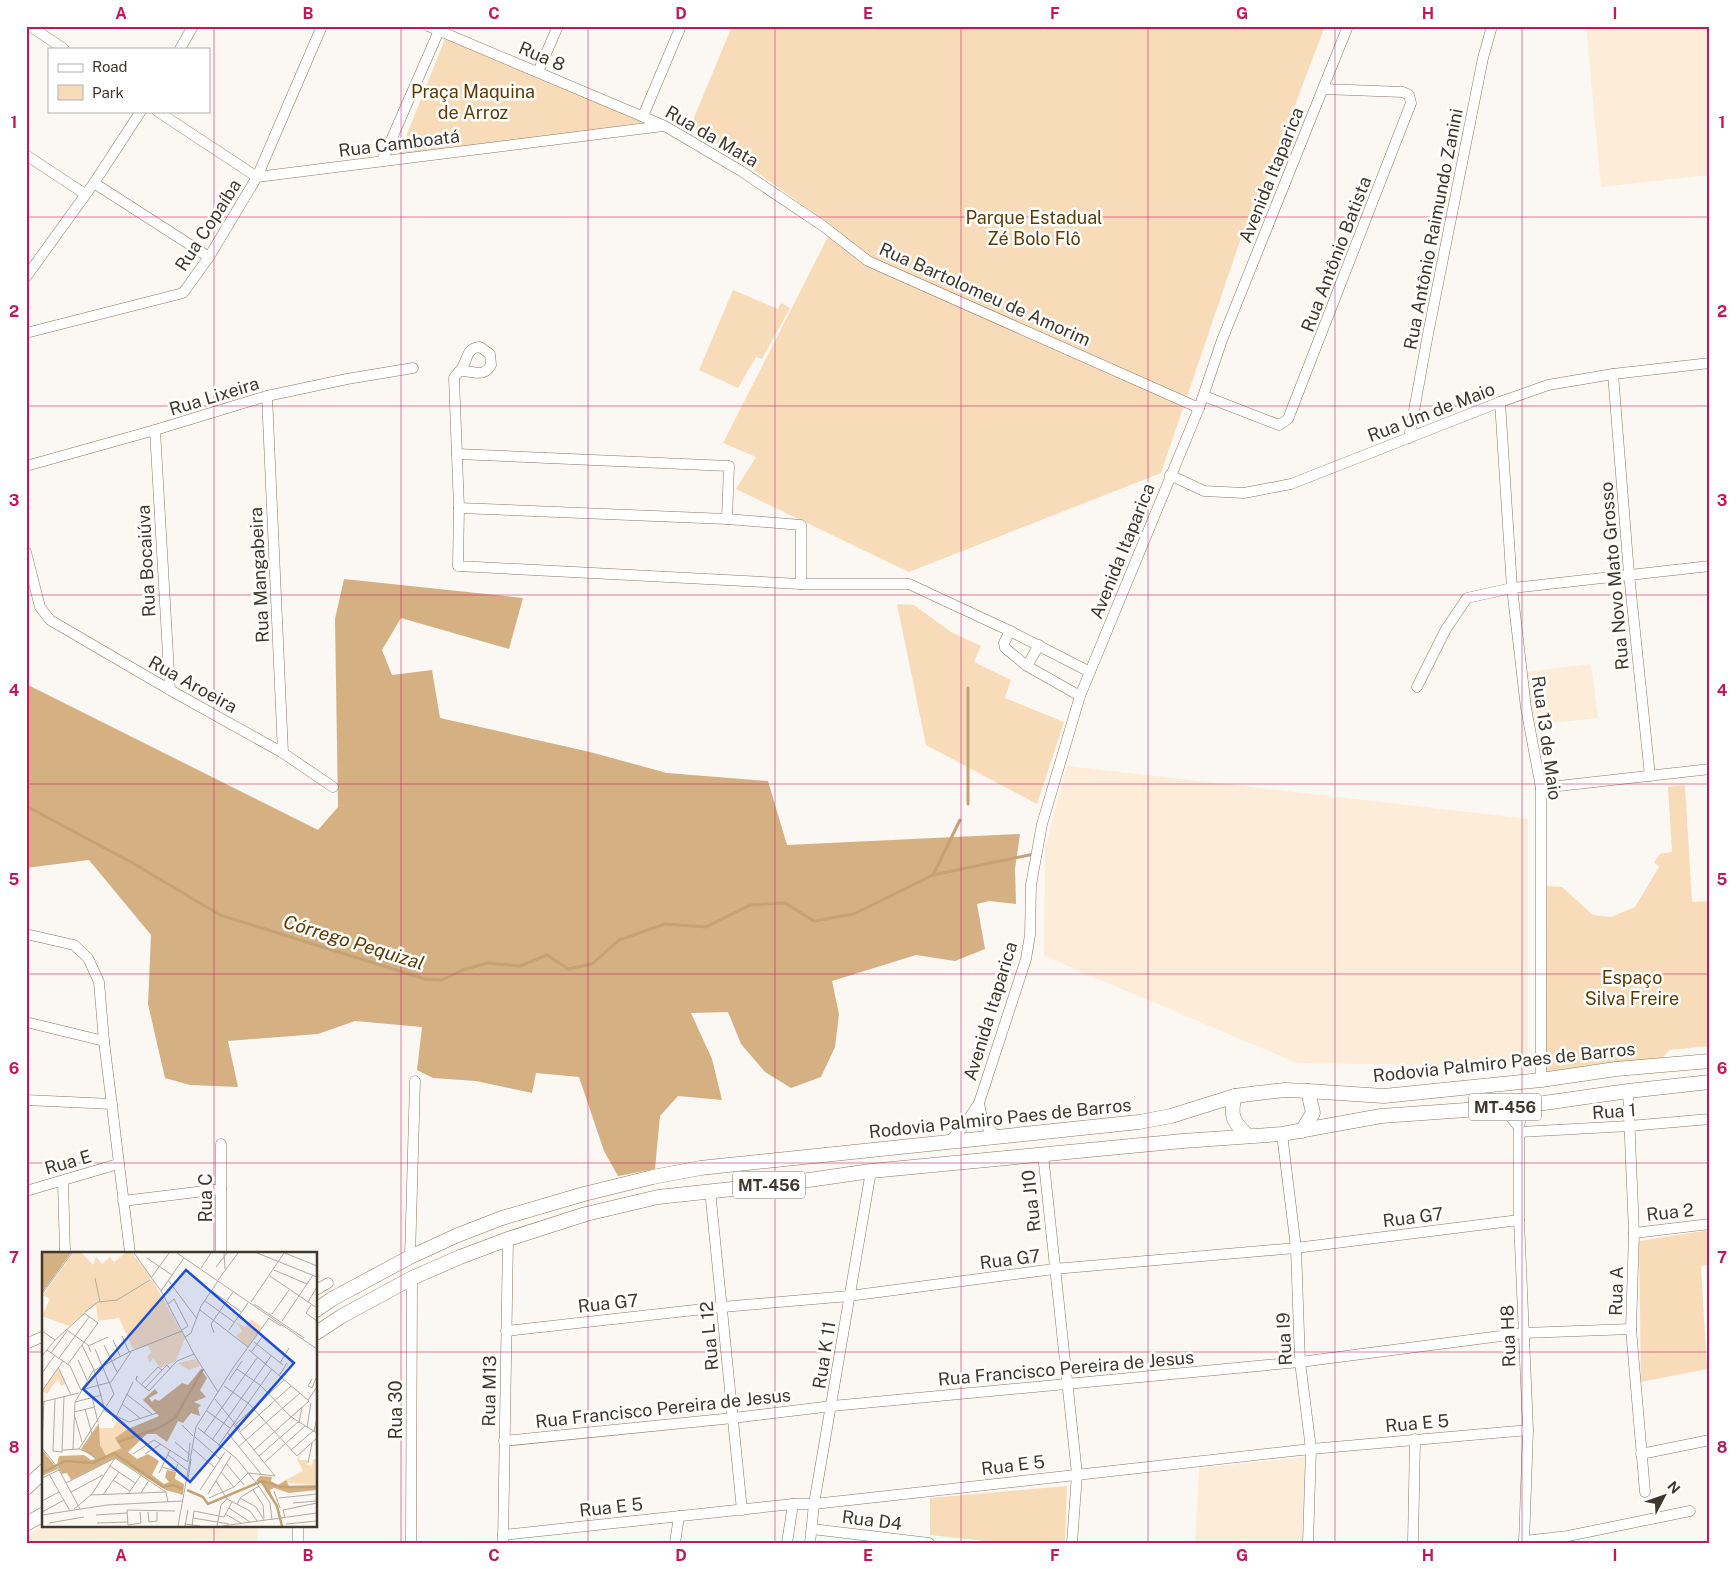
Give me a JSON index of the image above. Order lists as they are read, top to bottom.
{
  "streets": {
    "main road": ["Rodovia Palmiro Paes de Barros", "MT-456"],
    "street": [
      "Rua 8",
      "Rua da Mata",
      "Rua Camboatá",
      "Avenida Itaparica",
      "Rua Copaíba",
      "Rua Antônio Raimundo Zanini",
      "Rua Antônio Batista",
      "Rua Bartolomeu de Amorim",
      "Rua Lixeira",
      "Rua Um de Maio",
      "Rua Bocaiúva",
      "Rua Mangabeira",
      "Rua Novo Mato Grosso",
      "Rua Aroeira",
      "Rua 13 de Maio",
      "Rua 1",
      "Rua E",
      "Rua C",
      "Rua J10",
      "Rua 2",
      "Rua G7",
      "Rua A",
      "Rua L 12",
      "Rua H8",
      "Rua I9",
      "Rua K 11",
      "Rua Francisco Pereira de Jesus",
      "Rua M13",
      "Rua 30",
      "Rua E 5",
      "Rua D4"
    ]
  },
  "crossings": [
    ["Rua 8", "Rua da Mata"],
    ["Rua da Mata", "Rua Camboatá"],
    ["Rua da Mata", "Rua Bartolomeu de Amorim"],
    ["Rua Camboatá", "Rua Copaíba"],
    ["Avenida Itaparica", "Rua Antônio Batista"],
    ["Avenida Itaparica", "Rua Bartolomeu de Amorim"],
    ["Avenida Itaparica", "Rua Um de Maio"],
    ["Avenida Itaparica", "Rodovia Palmiro Paes de Barros"],
    ["Rua Antônio Raimundo Zanini", "Rua Um de Maio"],
    ["Rua Lixeira", "Rua Bocaiúva"],
    ["Rua Lixeira", "Rua Mangabeira"],
    ["Rua Um de Maio", "Rua Novo Mato Grosso"],
    ["Rua Um de Maio", "Rua 13 de Maio"],
    ["Rua Bocaiúva", "Rua Aroeira"],
    ["Rua Mangabeira", "Rua Aroeira"],
    ["Rua 13 de Maio", "Rodovia Palmiro Paes de Barros"],
    ["MT-456", "Rua J10"],
    ["MT-456", "Rua A"],
    ["MT-456", "Rua L 12"],
    ["MT-456", "Rua H8"],
    ["MT-456", "Rua I9"],
    ["MT-456", "Rua K 11"],
    ["MT-456", "Rua M13"],
    ["MT-456", "Rua 30"],
    ["Rua 1", "Rua A"],
    ["Rua 1", "Rua H8"],
    ["Rua J10", "Rua G7"],
    ["Rua J10", "Rua Francisco Pereira de Jesus"],
    ["Rua J10", "Rua E 5"],
    ["Rua 2", "Rua A"],
    ["Rua G7", "Rua L 12"],
    ["Rua G7", "Rua H8"],
    ["Rua G7", "Rua I9"],
    ["Rua G7", "Rua K 11"],
    ["Rua G7", "Rua M13"],
    ["Rua A", "Rua Francisco Pereira de Jesus"],
    ["Rua L 12", "Rua Francisco Pereira de Jesus"],
    ["Rua L 12", "Rua E 5"],
    ["Rua H8", "Rua Francisco Pereira de Jesus"],
    ["Rua H8", "Rua E 5"],
    ["Rua I9", "Rua Francisco Pereira de Jesus"],
    ["Rua I9", "Rua E 5"],
    ["Rua K 11", "Rua Francisco Pereira de Jesus"],
    ["Rua K 11", "Rua E 5"],
    ["Rua K 11", "Rua D4"],
    ["Rua Francisco Pereira de Jesus", "Rua M13"],
    ["Rua M13", "Rua E 5"]
  ],
  "water": ["Córrego Pequizal"],
  "parks": ["Praça Maquina de Arroz", "Parque Estadual Zé Bolo Flô", "Espaço Silva Freire"],
  "legend": ["Road", "Park"],
  "north": "top right",
  "grid": {
    "columns": [
      "A",
      "B",
      "C",
      "D",
      "E",
      "F",
      "G",
      "H",
      "I"
    ],
    "rows": [
      "1",
      "2",
      "3",
      "4",
      "5",
      "6",
      "7",
      "8"
    ]
  }
}
